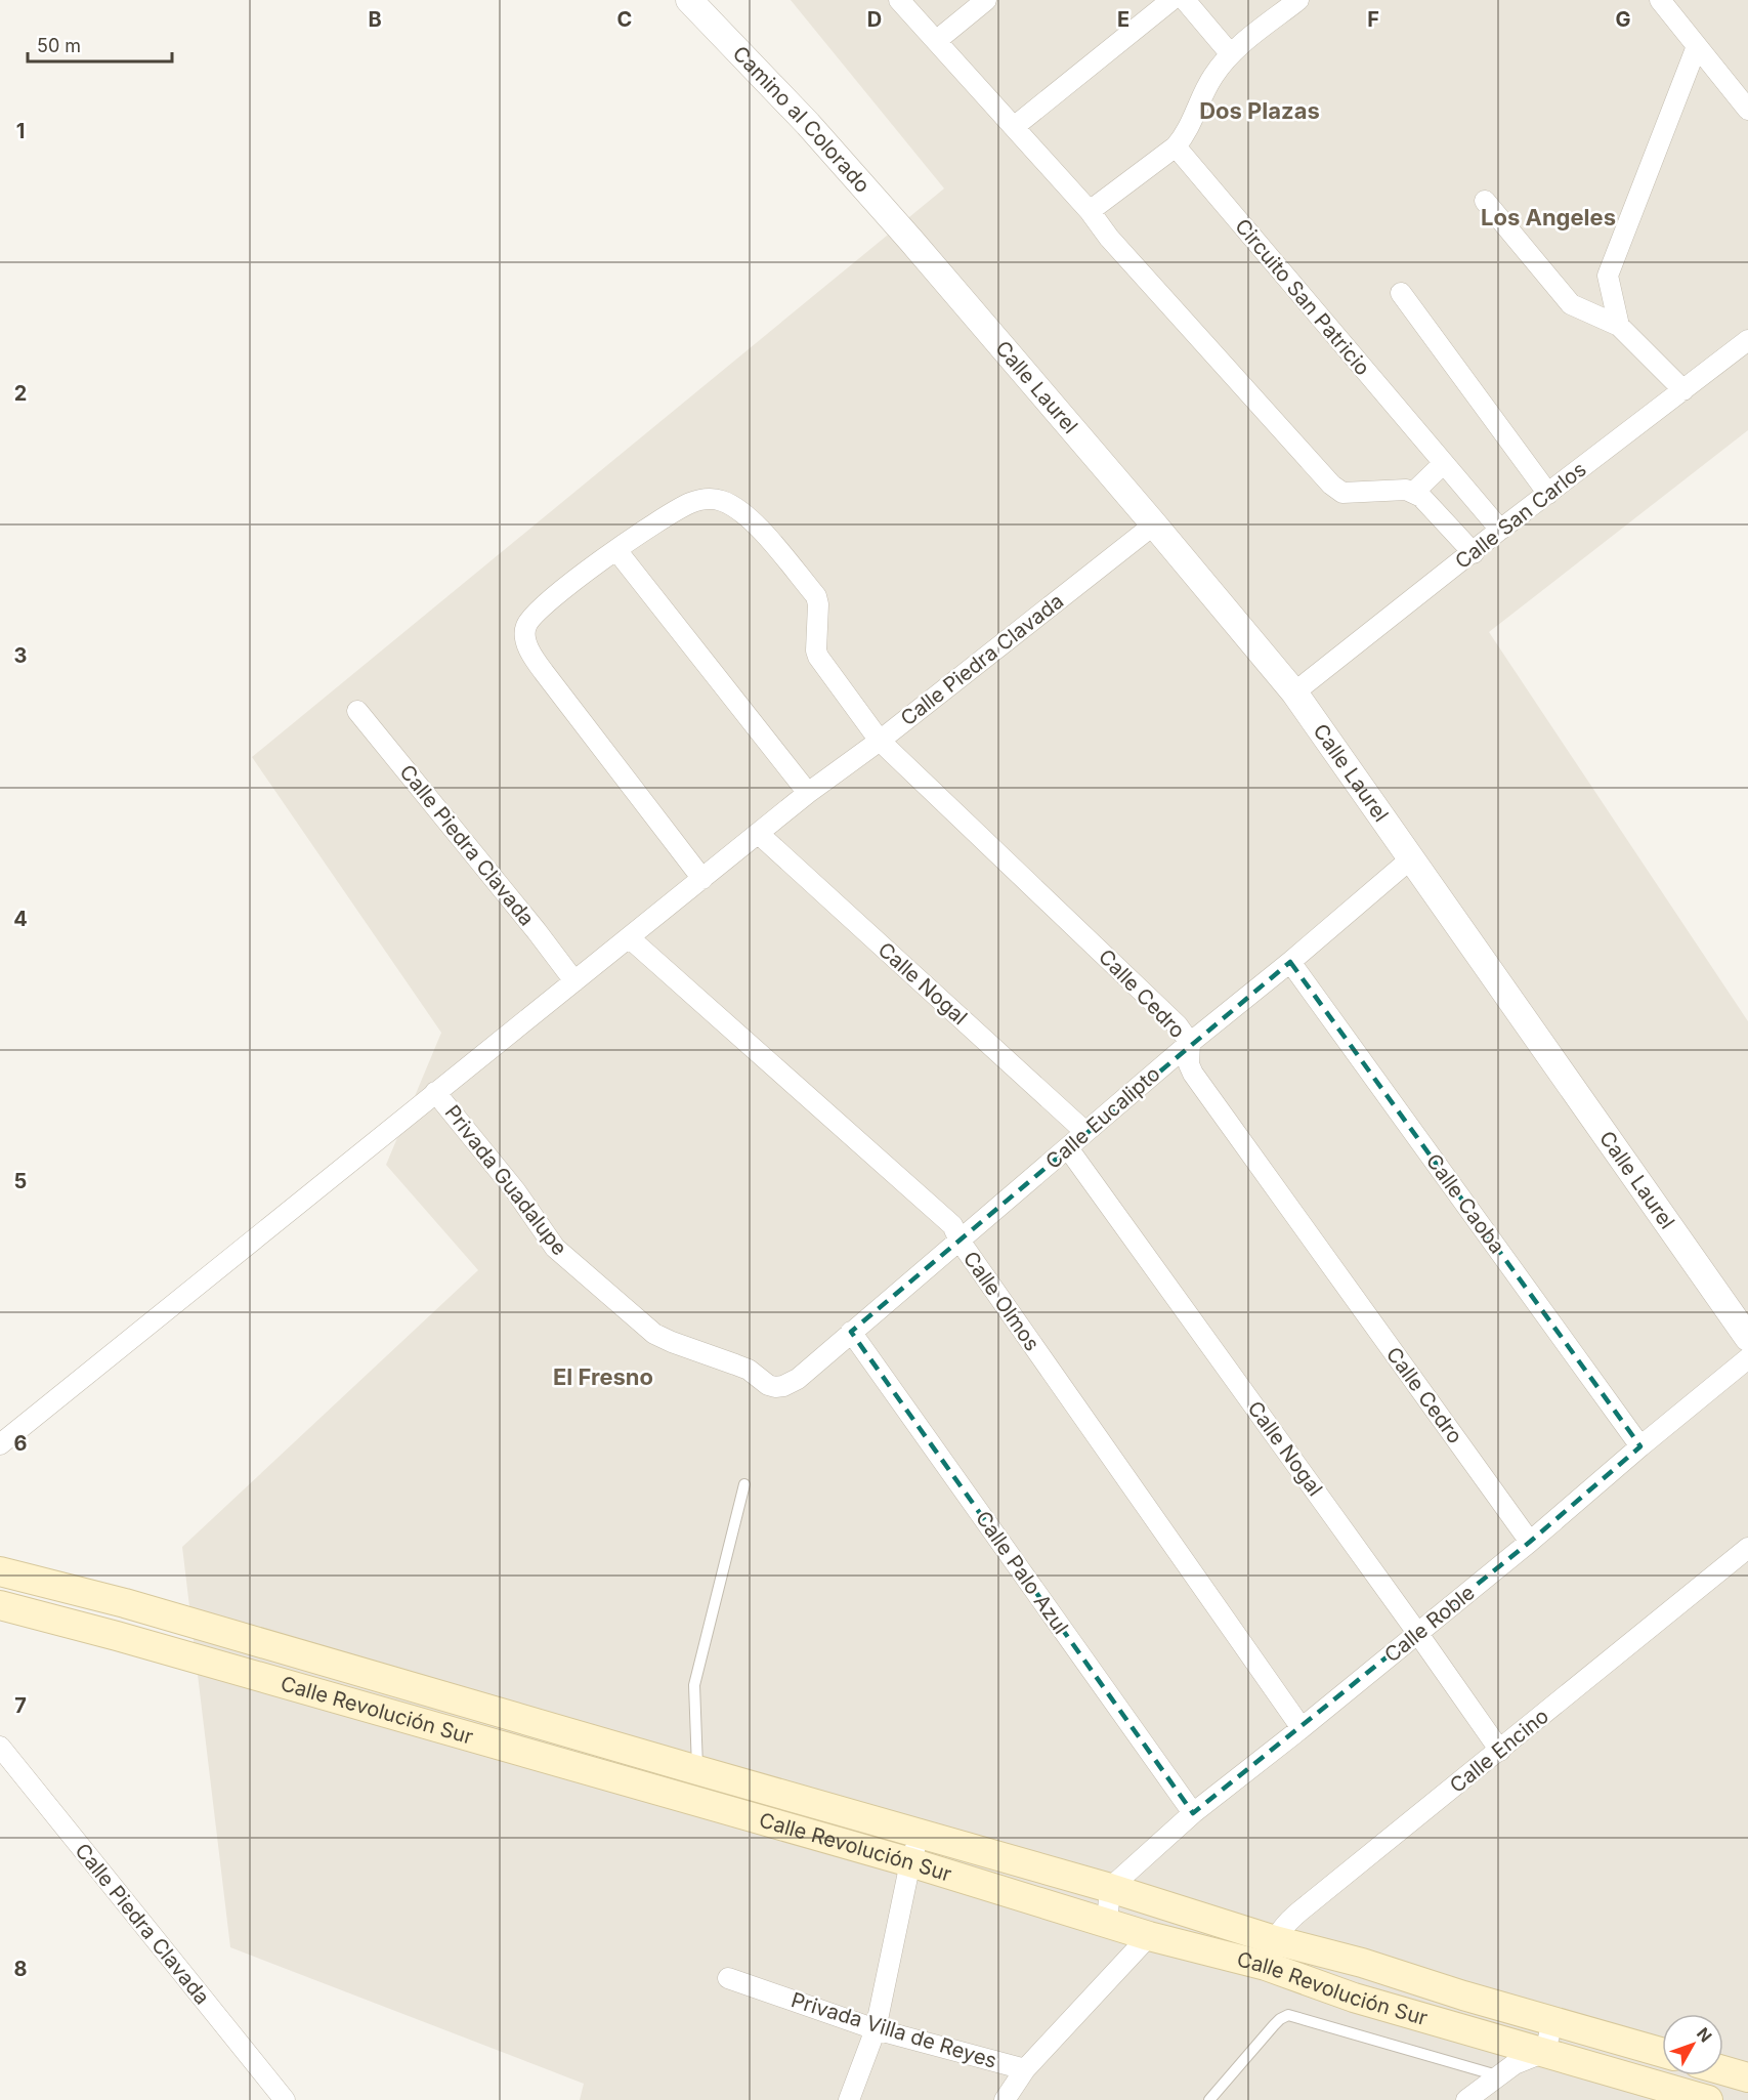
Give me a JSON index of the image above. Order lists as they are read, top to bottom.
{
  "streets": {
    "main road": ["Calle Revolución Sur"],
    "street": [
      "Camino al Colorado",
      "Circuito San Patricio",
      "Calle Laurel",
      "Calle San Carlos",
      "Calle Piedra Clavada",
      "Calle Nogal",
      "Calle Cedro",
      "Calle Eucalipto",
      "Privada Guadalupe",
      "Calle Caoba",
      "Calle Olmos",
      "Calle Palo Azul",
      "Calle Roble",
      "Calle Encino",
      "Privada Villa de Reyes"
    ]
  },
  "crossings": [
    ["Camino al Colorado", "Calle Laurel"],
    ["Circuito San Patricio", "Calle San Carlos"],
    ["Calle Laurel", "Calle San Carlos"],
    ["Calle Laurel", "Calle Piedra Clavada"],
    ["Calle Laurel", "Calle Eucalipto"],
    ["Calle Piedra Clavada", "Calle Nogal"],
    ["Calle Piedra Clavada", "Calle Cedro"],
    ["Calle Piedra Clavada", "Privada Guadalupe"],
    ["Calle Piedra Clavada", "Calle Olmos"],
    ["Calle Nogal", "Calle Eucalipto"],
    ["Calle Nogal", "Calle Roble"],
    ["Calle Nogal", "Calle Encino"],
    ["Calle Cedro", "Calle Eucalipto"],
    ["Calle Cedro", "Calle Roble"],
    ["Calle Eucalipto", "Privada Guadalupe"],
    ["Calle Eucalipto", "Calle Caoba"],
    ["Calle Eucalipto", "Calle Olmos"],
    ["Calle Eucalipto", "Calle Palo Azul"],
    ["Calle Caoba", "Calle Roble"],
    ["Calle Olmos", "Calle Roble"],
    ["Calle Palo Azul", "Calle Roble"],
    ["Calle Roble", "Calle Revolución Sur"],
    ["Calle Revolución Sur", "Calle Encino"]
  ],
  "districts": ["Dos Plazas", "Los Angeles", "El Fresno"],
  "scale_bar": "50 m",
  "north": "top right",
  "grid": {
    "columns": [
      "B",
      "C",
      "D",
      "E",
      "F",
      "G"
    ],
    "rows": [
      "1",
      "2",
      "3",
      "4",
      "5",
      "6",
      "7",
      "8"
    ]
  }
}
